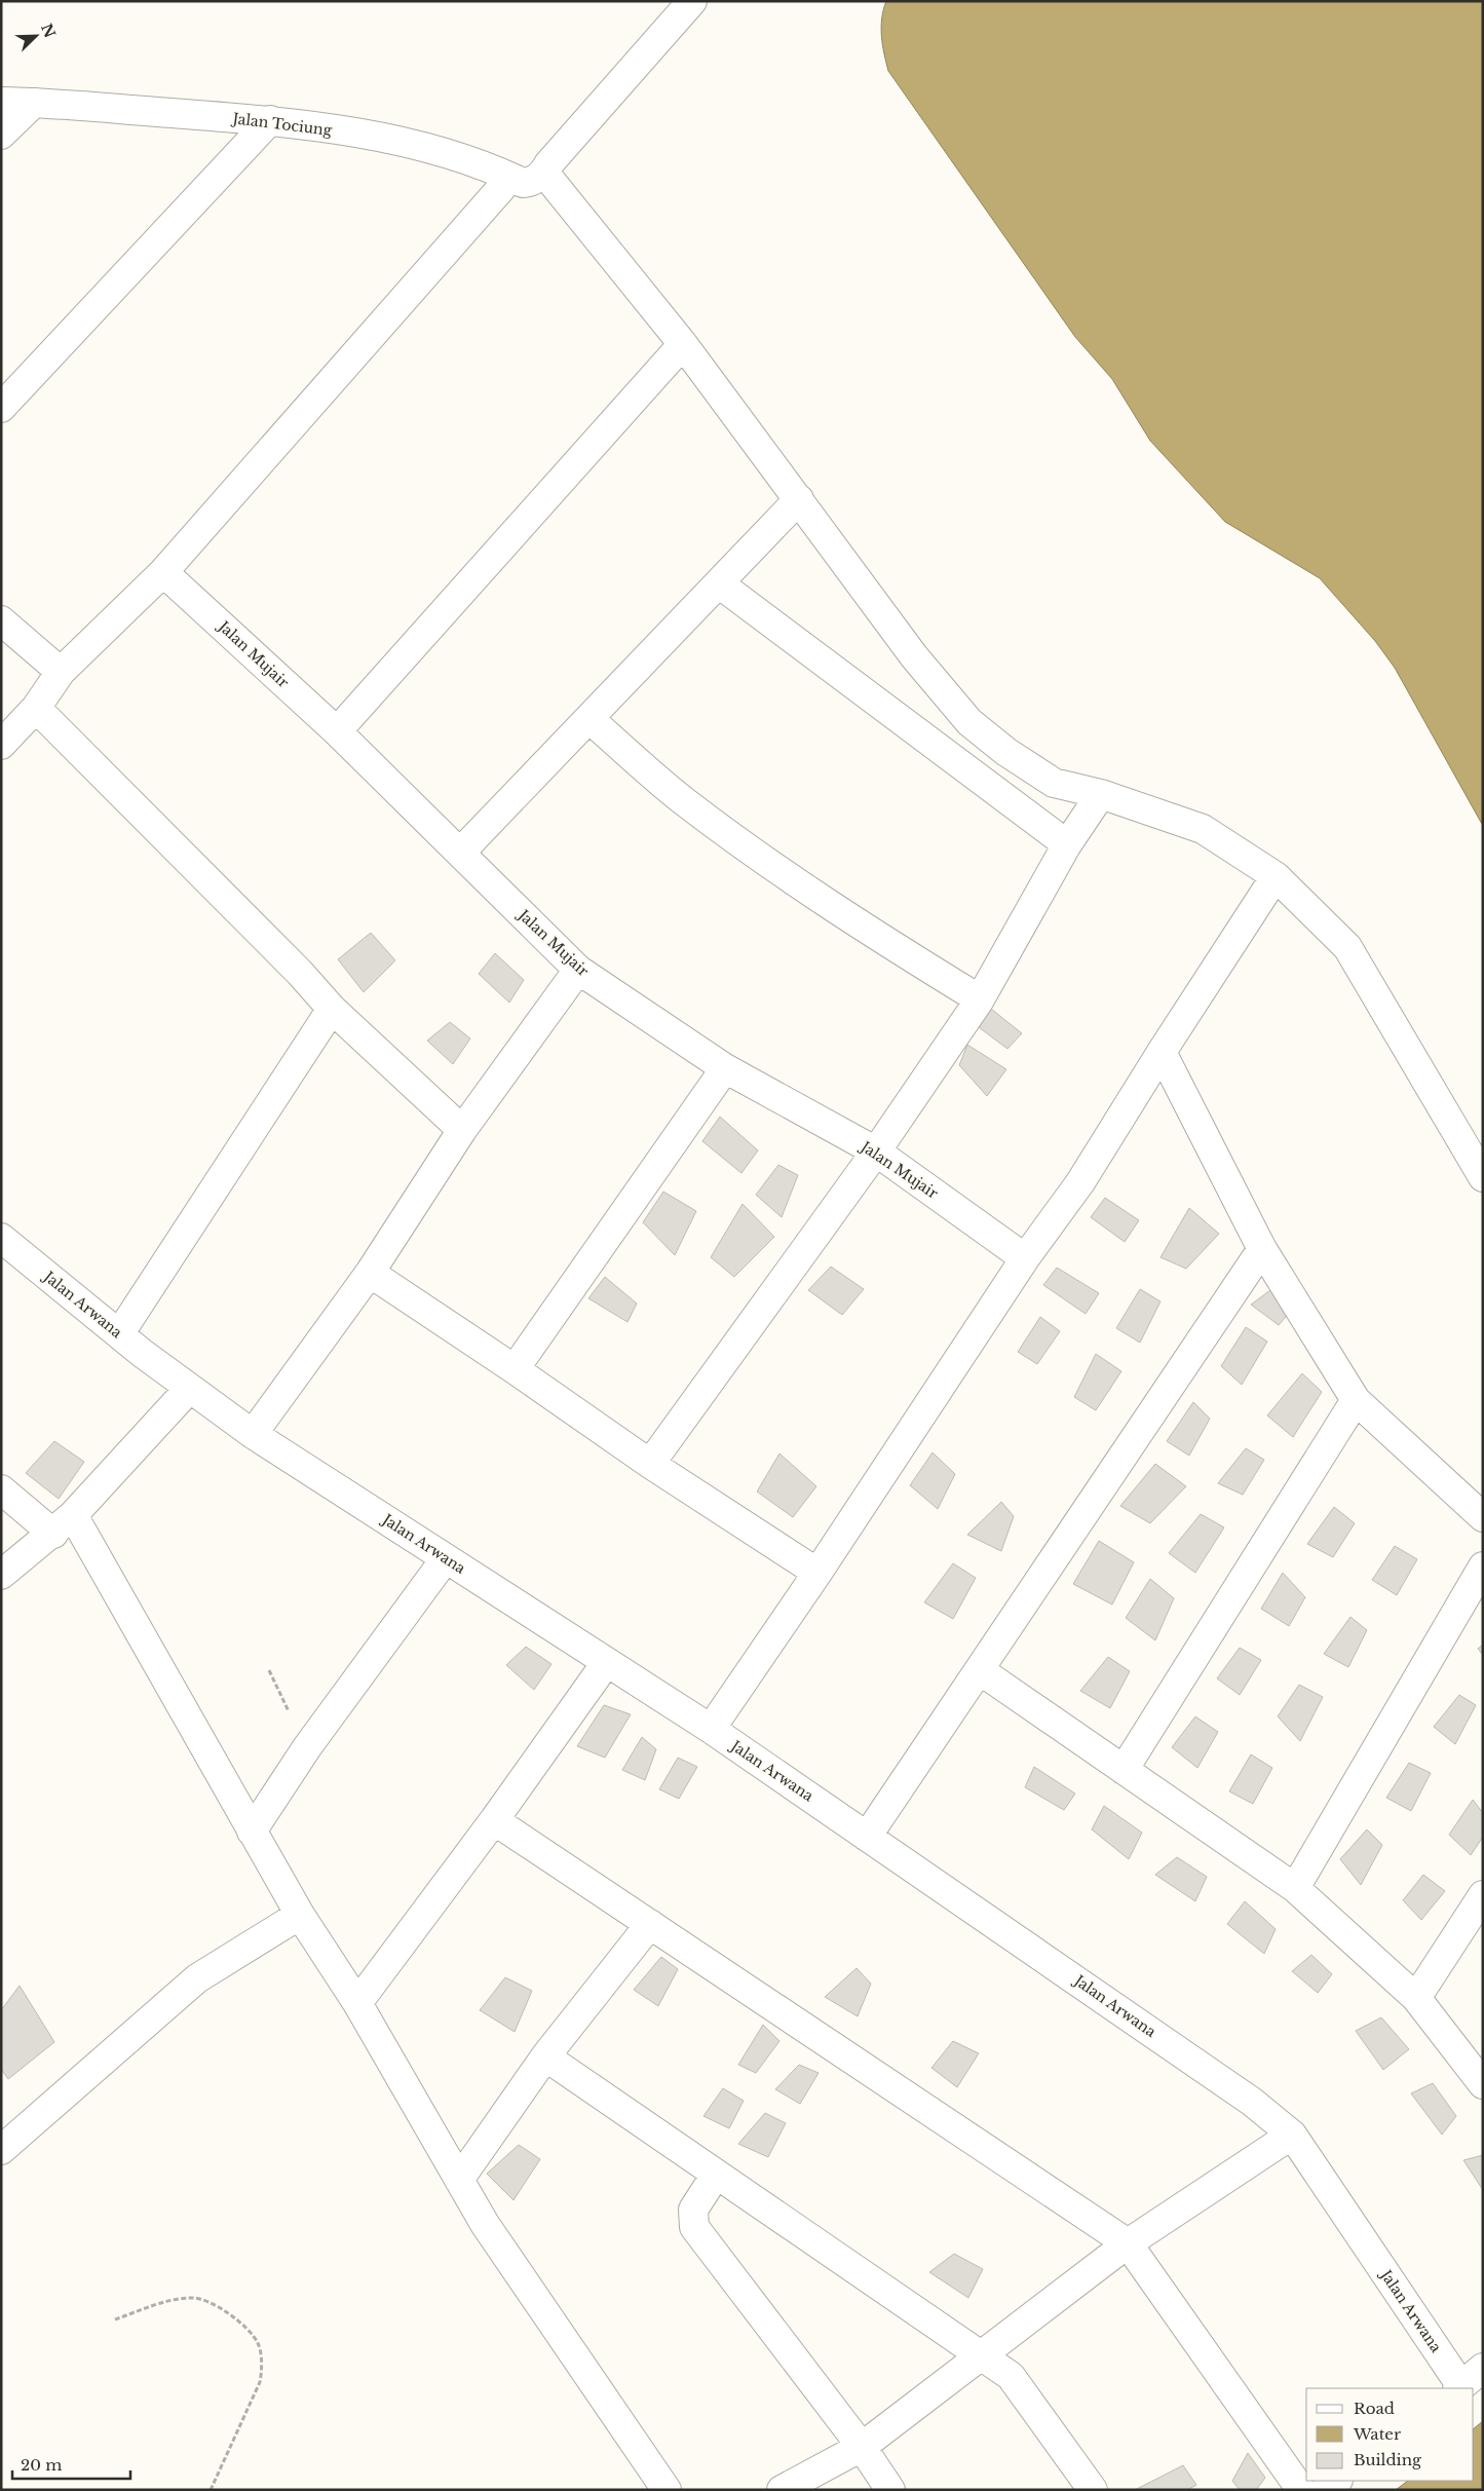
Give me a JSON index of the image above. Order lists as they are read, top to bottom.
{
  "streets": {
    "street": ["Jalan Tociung", "Jalan Mujair", "Jalan Arwana"]
  },
  "legend": ["Road", "Water", "Building"],
  "scale_bar": "20 m",
  "north": "top right"
}
